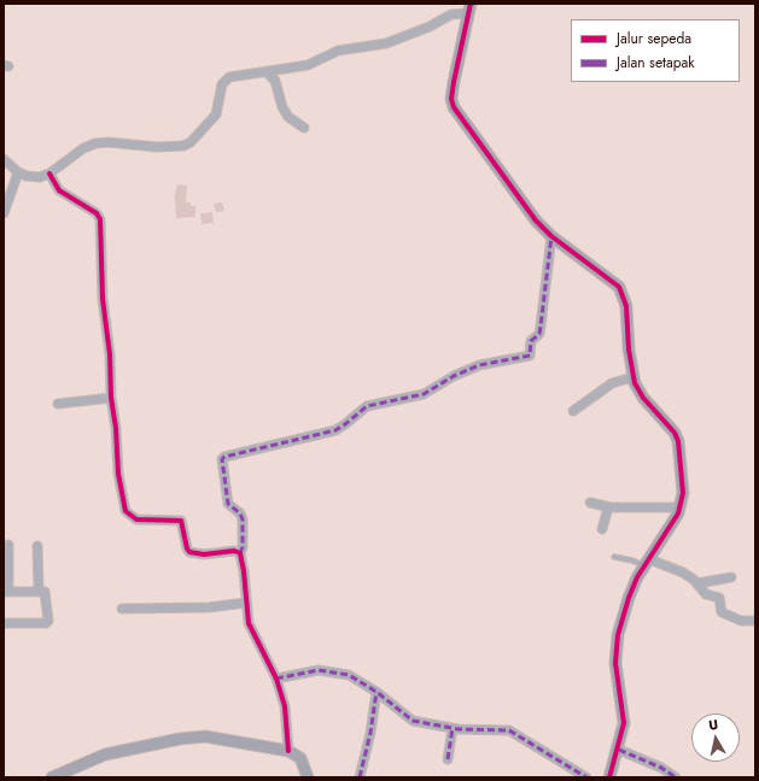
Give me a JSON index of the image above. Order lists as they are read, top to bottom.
{
  "legend": ["Jalur sepeda", "Jalan setapak"],
  "north": "top"
}
